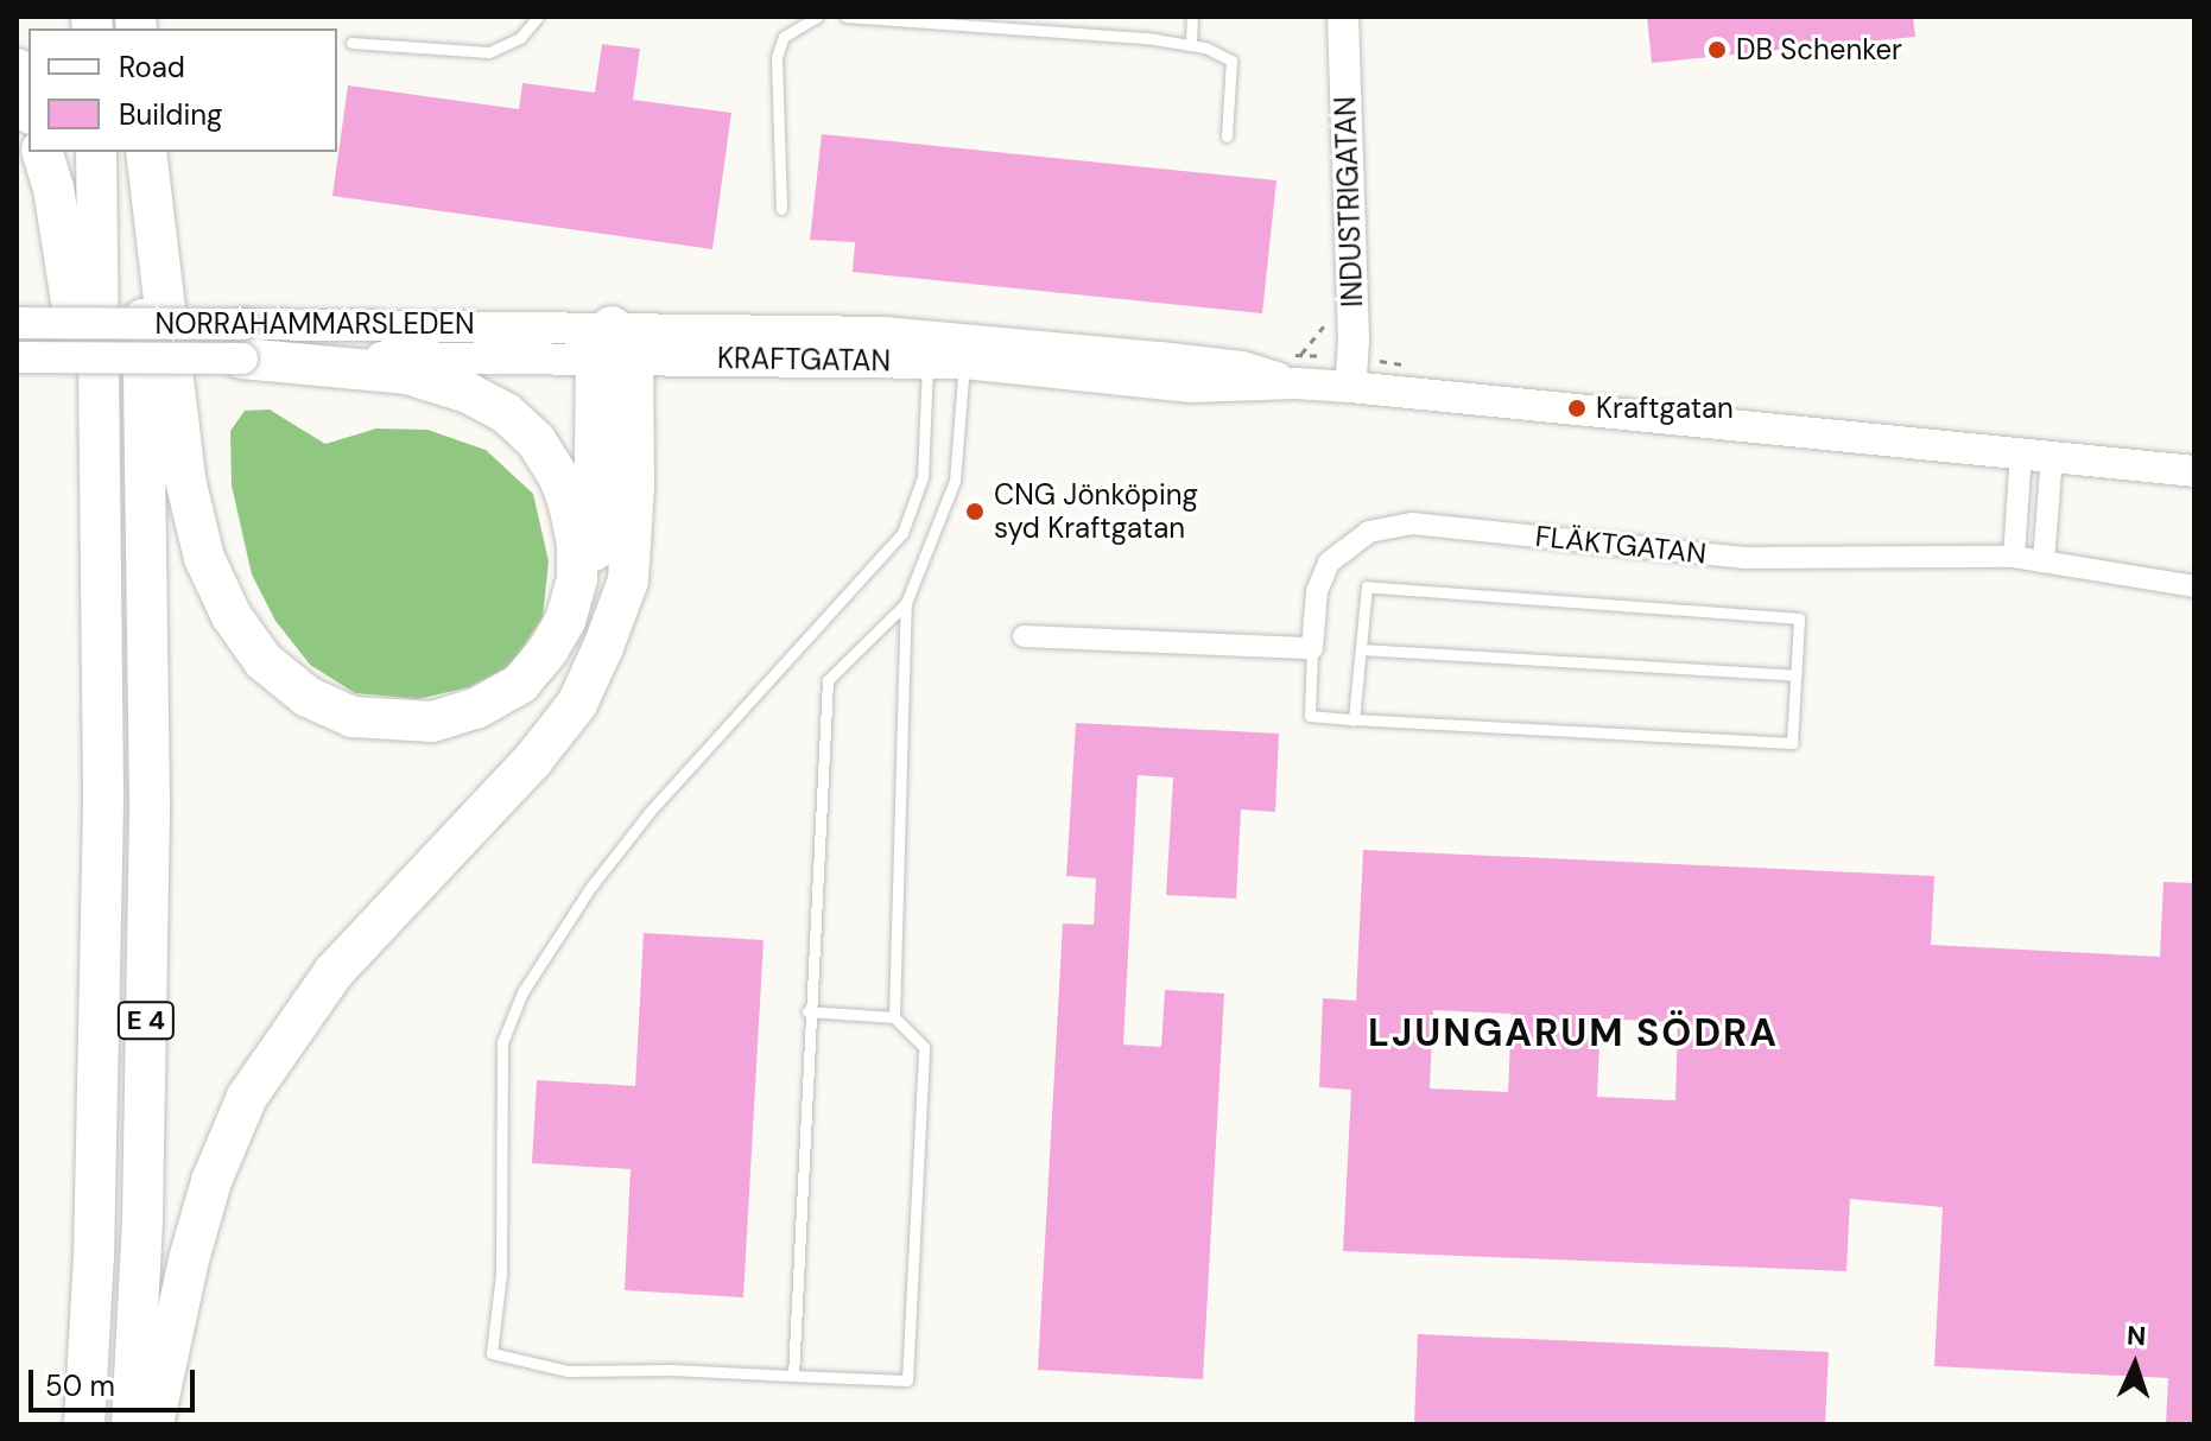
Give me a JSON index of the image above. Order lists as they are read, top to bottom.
{
  "streets": {
    "highway": ["E 4"],
    "street": [
      "INDUSTRIGATAN",
      "NORRAHAMMARSLEDEN",
      "KRAFTGATAN",
      "FLÄKTGATAN"
    ]
  },
  "crossings": [
    ["INDUSTRIGATAN", "KRAFTGATAN"],
    ["NORRAHAMMARSLEDEN", "KRAFTGATAN"]
  ],
  "districts": ["LJUNGARUM SÖDRA"],
  "places": ["DB Schenker", "Kraftgatan", "CNG Jönköping syd Kraftgatan"],
  "legend": ["Road", "Building"],
  "scale_bar": "50 m",
  "north": "top"
}
